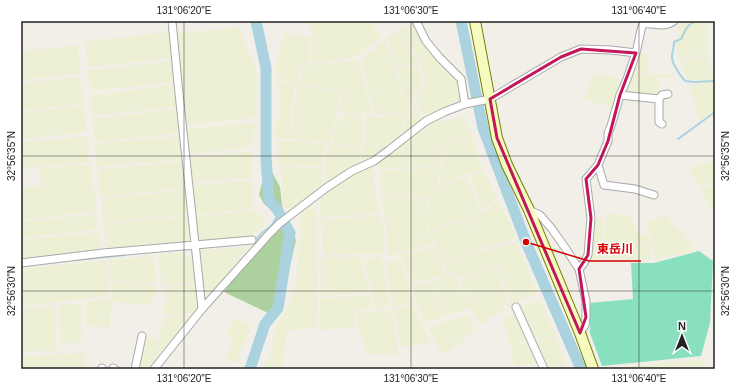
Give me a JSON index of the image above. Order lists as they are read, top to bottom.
{
  "places": ["東岳川"],
  "north": "top",
  "coordinates": [
    "131°06'20\"E",
    "131°06'30\"E",
    "131°06'40\"E",
    "32°56'35\"N",
    "32°56'30\"N"
  ]
}
